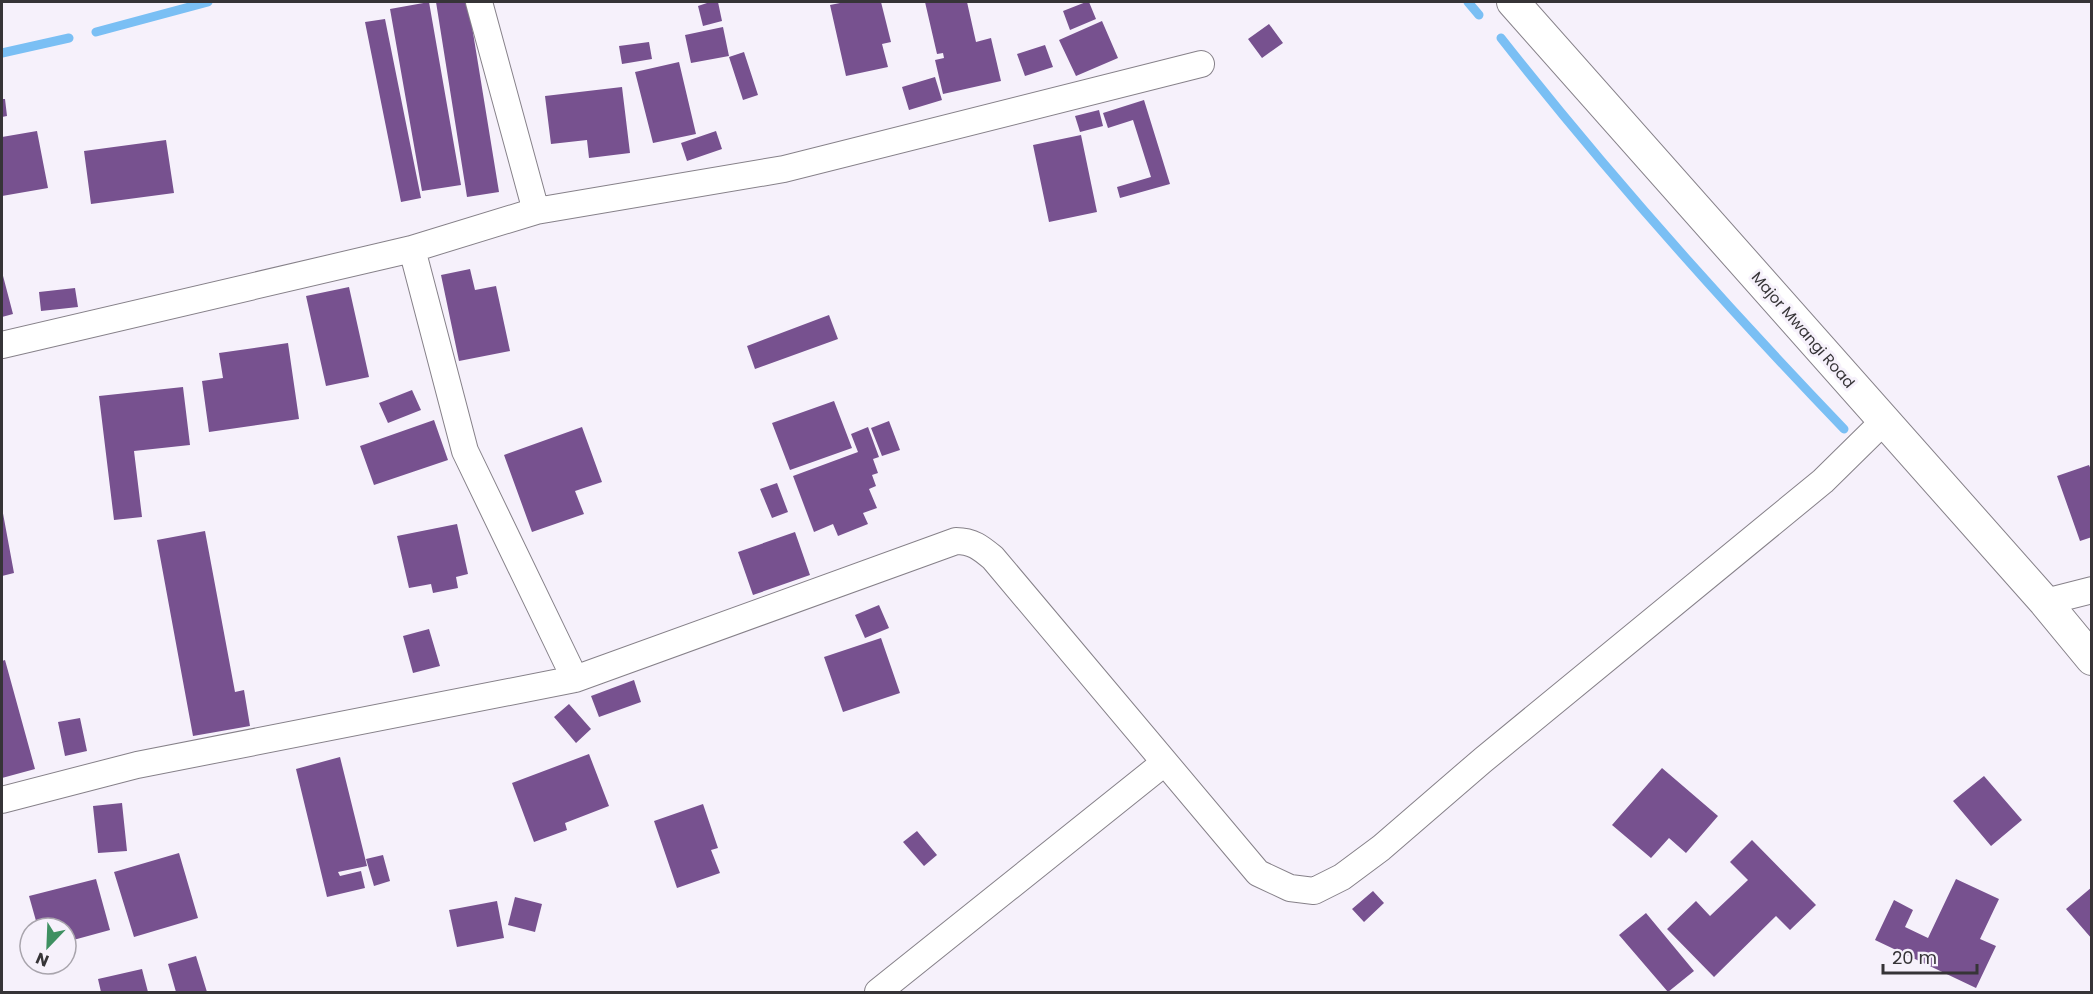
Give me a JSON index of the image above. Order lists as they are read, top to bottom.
{
  "streets": {
    "street": ["Major Mwangi Road"]
  },
  "scale_bar": "20 m",
  "north": "bottom left"
}
